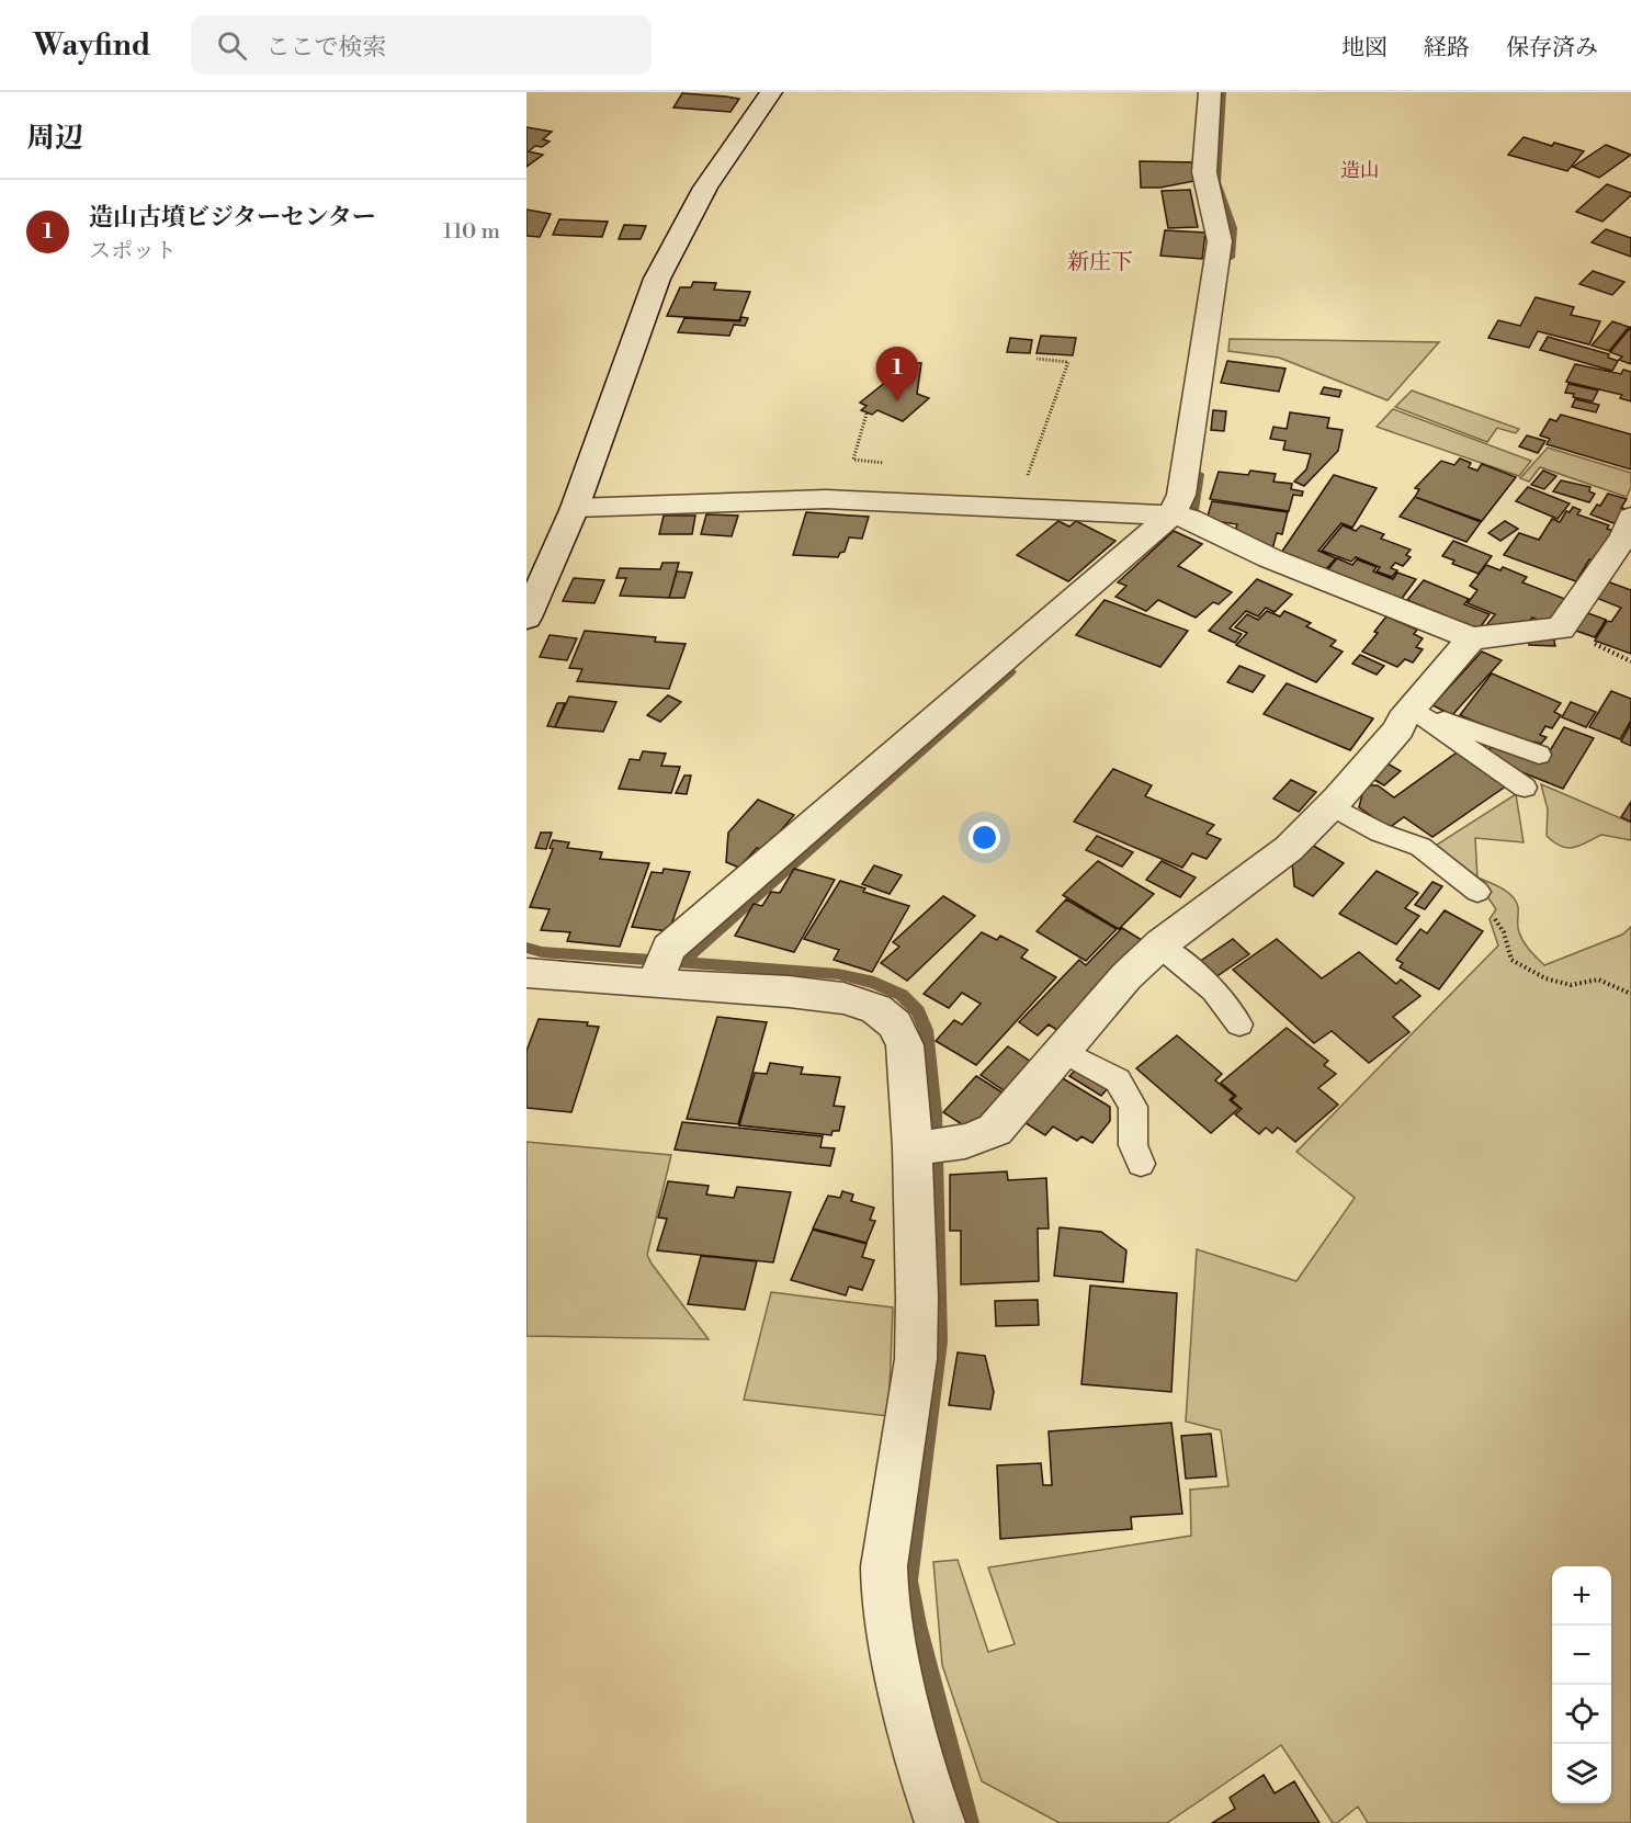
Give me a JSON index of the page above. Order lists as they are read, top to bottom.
{
  "districts": ["造山", "新庄下"],
  "page": {
    "header": "Wayfind",
    "search": "ここで検索",
    "nav": ["地図", "経路", "保存済み"],
    "heading": "周辺",
    "list": [
      {
        "mark": "1",
        "name": "造山古墳ビジターセンター",
        "note": "スポット",
        "value": "110 m"
      }
    ],
    "pins": "1",
    "map_buttons": ["+", "−"]
  }
}
